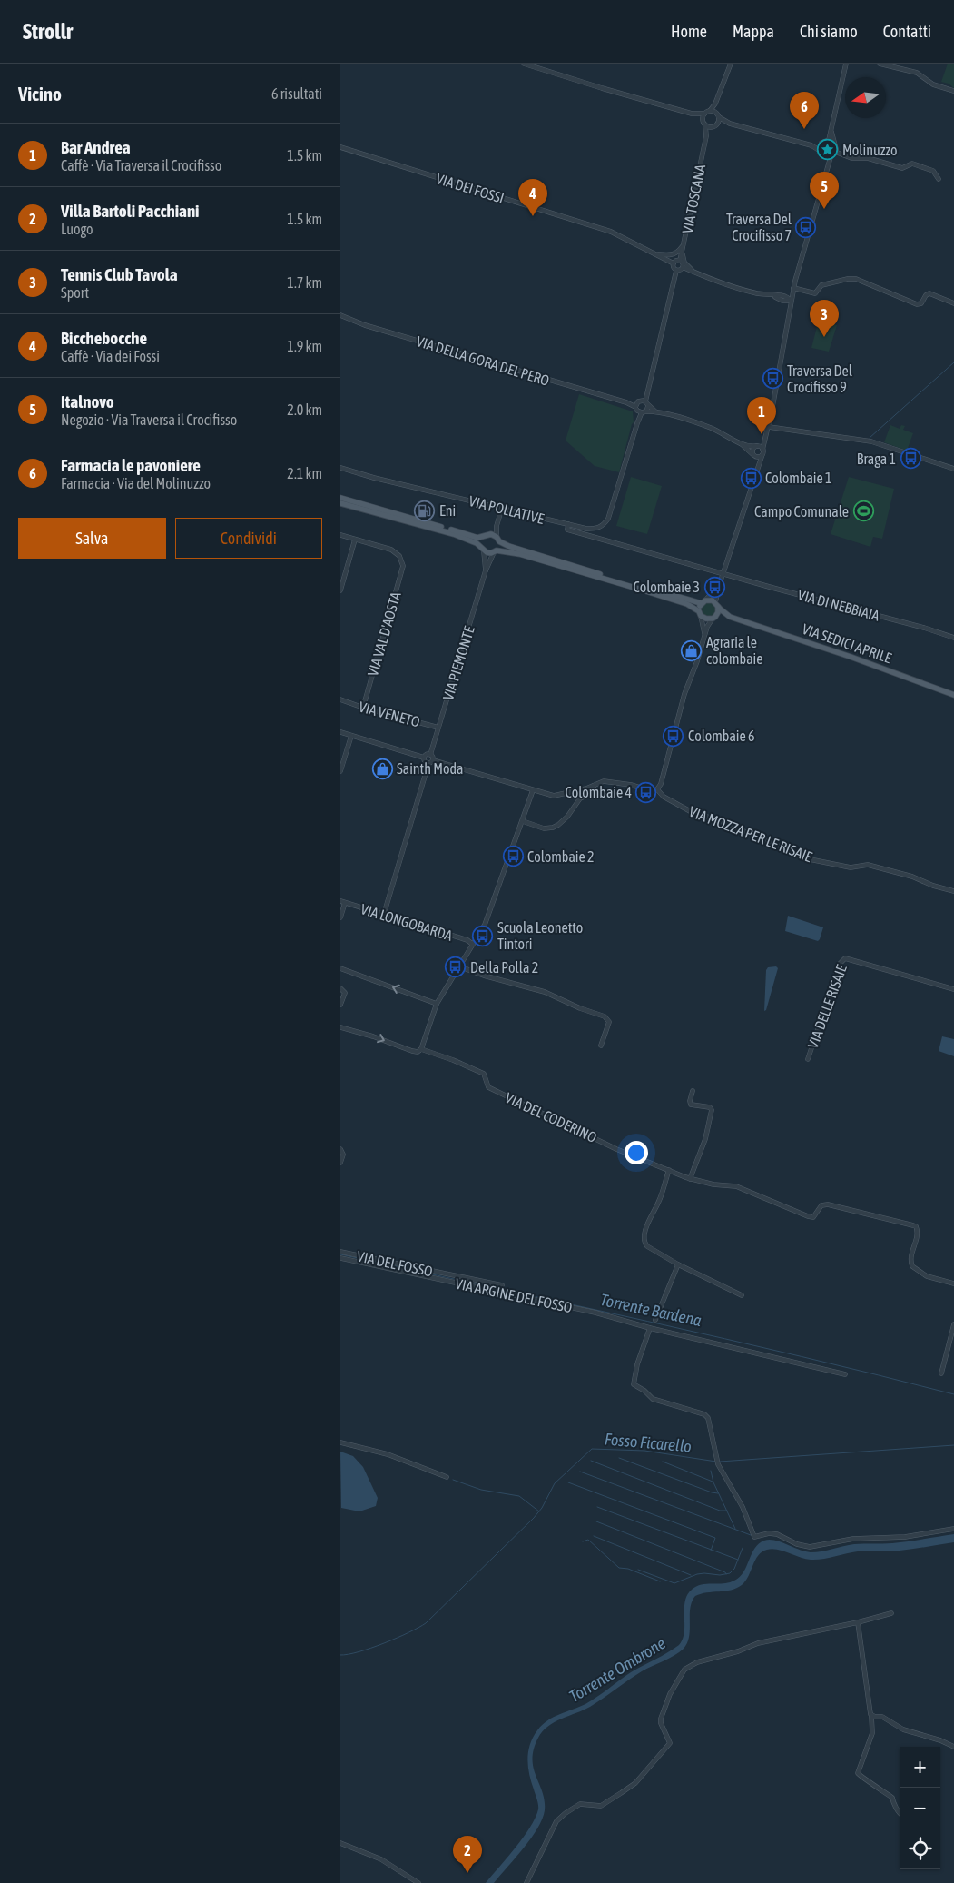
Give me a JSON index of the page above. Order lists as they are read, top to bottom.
{
  "streets": {
    "main road": ["VIA SEDICI APRILE"],
    "street": [
      "VIA DEI FOSSI",
      "VIA TOSCANA",
      "VIA DELLA GORA DEL PERO",
      "VIA POLLATIVE",
      "VIA DI NEBBIAIA",
      "VIA VAL D'AOSTA",
      "VIA PIEMONTE",
      "VIA VENETO",
      "VIA MOZZA PER LE RISAIE",
      "VIA LONGOBARDA",
      "VIA DELLE RISAIE",
      "VIA DEL CODERINO",
      "VIA DEL FOSSO",
      "VIA ARGINE DEL FOSSO"
    ]
  },
  "crossings": [
    ["VIA DEI FOSSI", "VIA TOSCANA"],
    ["VIA DELLA GORA DEL PERO", "VIA POLLATIVE"],
    ["VIA POLLATIVE", "VIA DI NEBBIAIA"],
    ["VIA VAL D'AOSTA", "VIA VENETO"],
    ["VIA PIEMONTE", "VIA VENETO"]
  ],
  "water": ["Torrente Bardena", "Fosso Ficarello", "Torrente Ombrone"],
  "places": {
    "place": ["Molinuzzo"],
    "bus stop": [
      "Traversa Del Crocifisso 7",
      "Traversa Del Crocifisso 9",
      "Braga 1",
      "Colombaie 1",
      "Colombaie 3",
      "Colombaie 6",
      "Colombaie 4",
      "Colombaie 2",
      "Scuola Leonetto Tintori",
      "Della Polla 2"
    ],
    "fuel station": ["Eni"],
    "sports": ["Campo Comunale"],
    "shop": ["Agraria le colombaie", "Sainth Moda"]
  },
  "north": "left",
  "page": {
    "header": "Strollr",
    "nav": [
      "Home",
      "Mappa",
      "Chi siamo",
      "Contatti"
    ],
    "heading": ["Vicino", "6 risultati"],
    "pins": [
      "6",
      "5",
      "4",
      "3",
      "1",
      "2"
    ],
    "list": [
      {
        "mark": "1",
        "name": "Bar Andrea",
        "note": "Caffè · Via Traversa il Crocifisso",
        "value": "1.5 km"
      },
      {
        "mark": "2",
        "name": "Villa Bartoli Pacchiani",
        "note": "Luogo",
        "value": "1.5 km"
      },
      {
        "mark": "3",
        "name": "Tennis Club Tavola",
        "note": "Sport",
        "value": "1.7 km"
      },
      {
        "mark": "4",
        "name": "Bicchebocche",
        "note": "Caffè · Via dei Fossi",
        "value": "1.9 km"
      },
      {
        "mark": "5",
        "name": "Italnovo",
        "note": "Negozio · Via Traversa il Crocifisso",
        "value": "2.0 km"
      },
      {
        "mark": "6",
        "name": "Farmacia le pavoniere",
        "note": "Farmacia · Via del Molinuzzo",
        "value": "2.1 km"
      }
    ],
    "buttons": ["Salva", "Condividi"],
    "map_buttons": ["+", "−"]
  }
}
